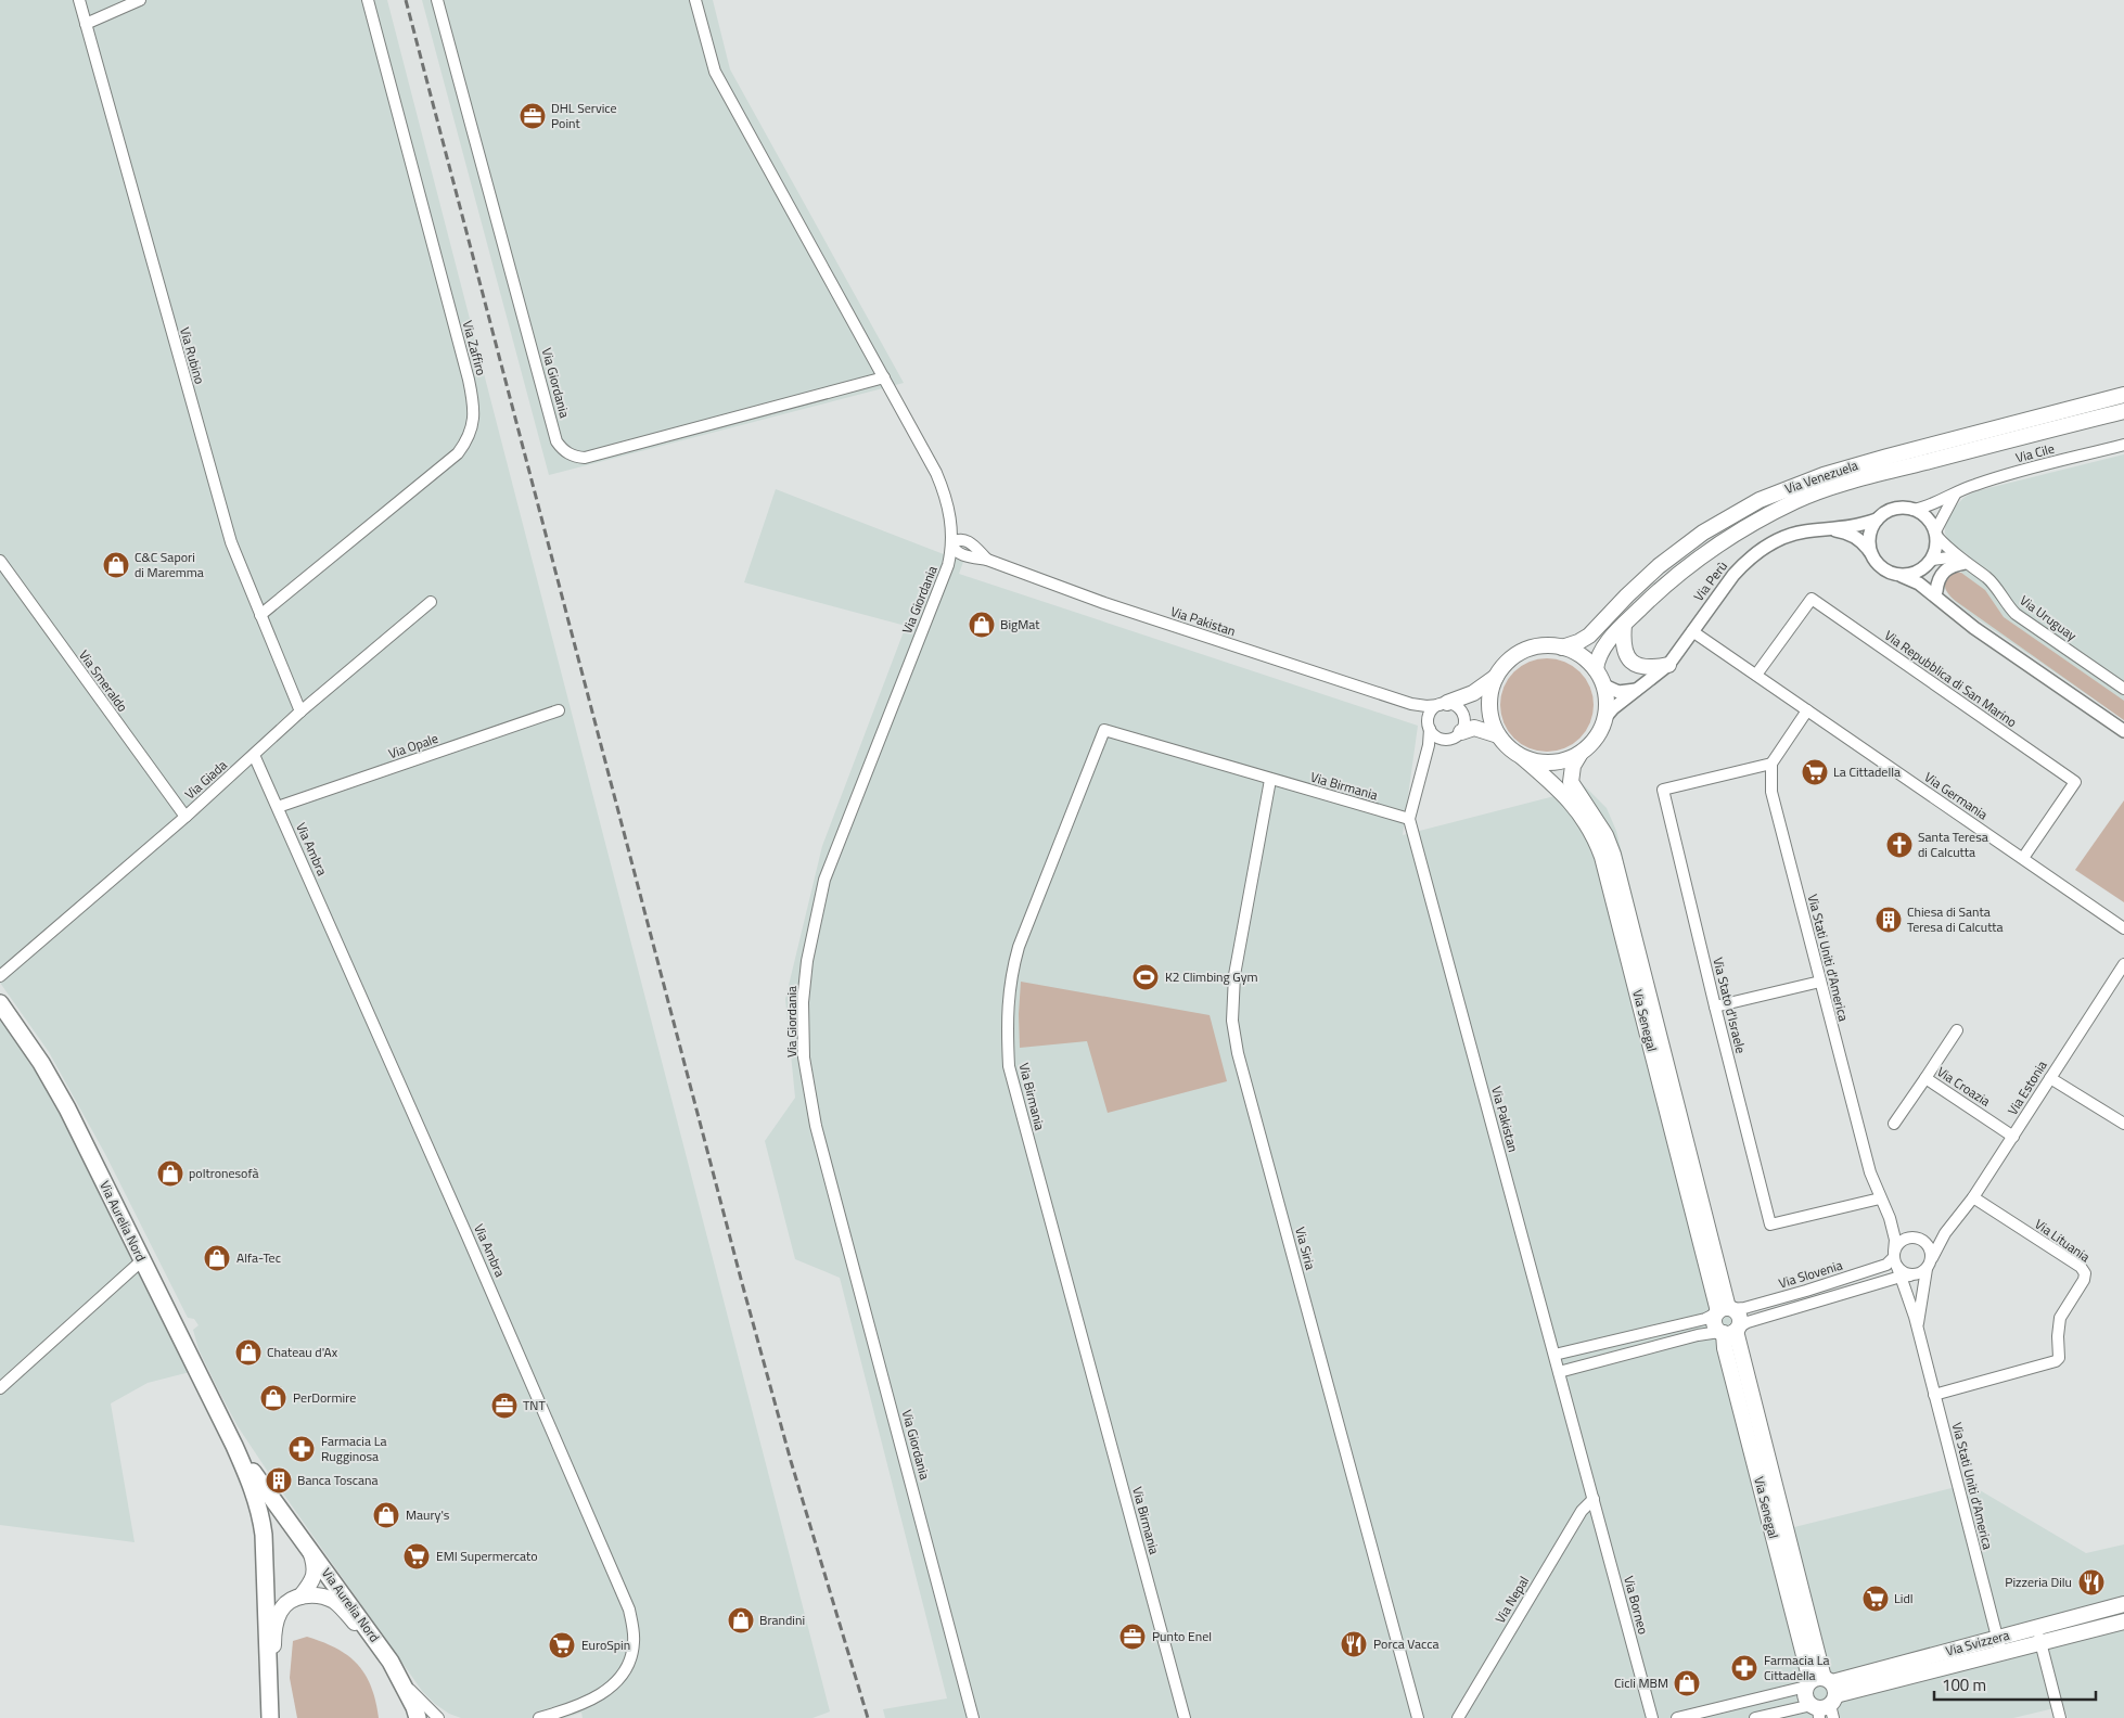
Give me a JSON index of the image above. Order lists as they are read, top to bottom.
{
  "streets": {
    "main road": [
      "Via Venezuela",
      "Via Senegal",
      "Via Aurelia Nord",
      "Via Svizzera"
    ],
    "street": [
      "Via Zaffiro",
      "Via Rubino",
      "Via Giordania",
      "Via Cile",
      "Via Perù",
      "Via Uruguay",
      "Via Pakistan",
      "Via Repubblica di San Marino",
      "Via Smeraldo",
      "Via Opale",
      "Via Giada",
      "Via Birmania",
      "Via Germania",
      "Via Ambra",
      "Via Stati Uniti d'America",
      "Via Stato d'Israele",
      "Via Croazia",
      "Via Estonia",
      "Via Lituania",
      "Via Siria",
      "Via Slovenia",
      "Via Nepal",
      "Via Borneo"
    ]
  },
  "crossings": [
    ["Via Zaffiro", "Via Rubino"],
    ["Via Rubino", "Via Giada"],
    ["Via Giordania", "Via Pakistan"],
    ["Via Cile", "Via Perù"],
    ["Via Cile", "Via Uruguay"],
    ["Via Venezuela", "Via Perù"],
    ["Via Venezuela", "Via Senegal"],
    ["Via Perù", "Via Uruguay"],
    ["Via Perù", "Via Germania"],
    ["Via Perù", "Via Senegal"],
    ["Via Pakistan", "Via Birmania"],
    ["Via Pakistan", "Via Slovenia"],
    ["Via Pakistan", "Via Nepal"],
    ["Via Pakistan", "Via Borneo"],
    ["Via Repubblica di San Marino", "Via Germania"],
    ["Via Smeraldo", "Via Giada"],
    ["Via Opale", "Via Ambra"],
    ["Via Giada", "Via Ambra"],
    ["Via Birmania", "Via Siria"],
    ["Via Stati Uniti d'America", "Via Stato d'Israele"],
    ["Via Stati Uniti d'America", "Via Estonia"],
    ["Via Stati Uniti d'America", "Via Lituania"],
    ["Via Stati Uniti d'America", "Via Slovenia"],
    ["Via Stati Uniti d'America", "Via Svizzera"],
    ["Via Senegal", "Via Slovenia"],
    ["Via Senegal", "Via Svizzera"],
    ["Via Croazia", "Via Estonia"],
    ["Via Estonia", "Via Lituania"],
    ["Via Estonia", "Via Slovenia"],
    ["Via Nepal", "Via Borneo"]
  ],
  "places": {
    "office": ["DHL Service Point", "TNT", "Punto Enel"],
    "shop": [
      "C&C Sapori di Maremma",
      "BigMat",
      "poltronesofà",
      "Alfa-Tec",
      "Chateau d'Ax",
      "PerDormire",
      "Maury's",
      "Brandini",
      "Cicli MBM"
    ],
    "supermarket": [
      "La Cittadella",
      "EMI Supermercato",
      "Lidl",
      "EuroSpin"
    ],
    "church": ["Santa Teresa di Calcutta"],
    "building": ["Chiesa di Santa Teresa di Calcutta", "Banca Toscana"],
    "sports": ["K2 Climbing Gym"],
    "pharmacy": ["Farmacia La Rugginosa", "Farmacia La Cittadella"],
    "restaurant": ["Pizzeria Dilu", "Porca Vacca"]
  },
  "scale_bar": "100 m"
}
